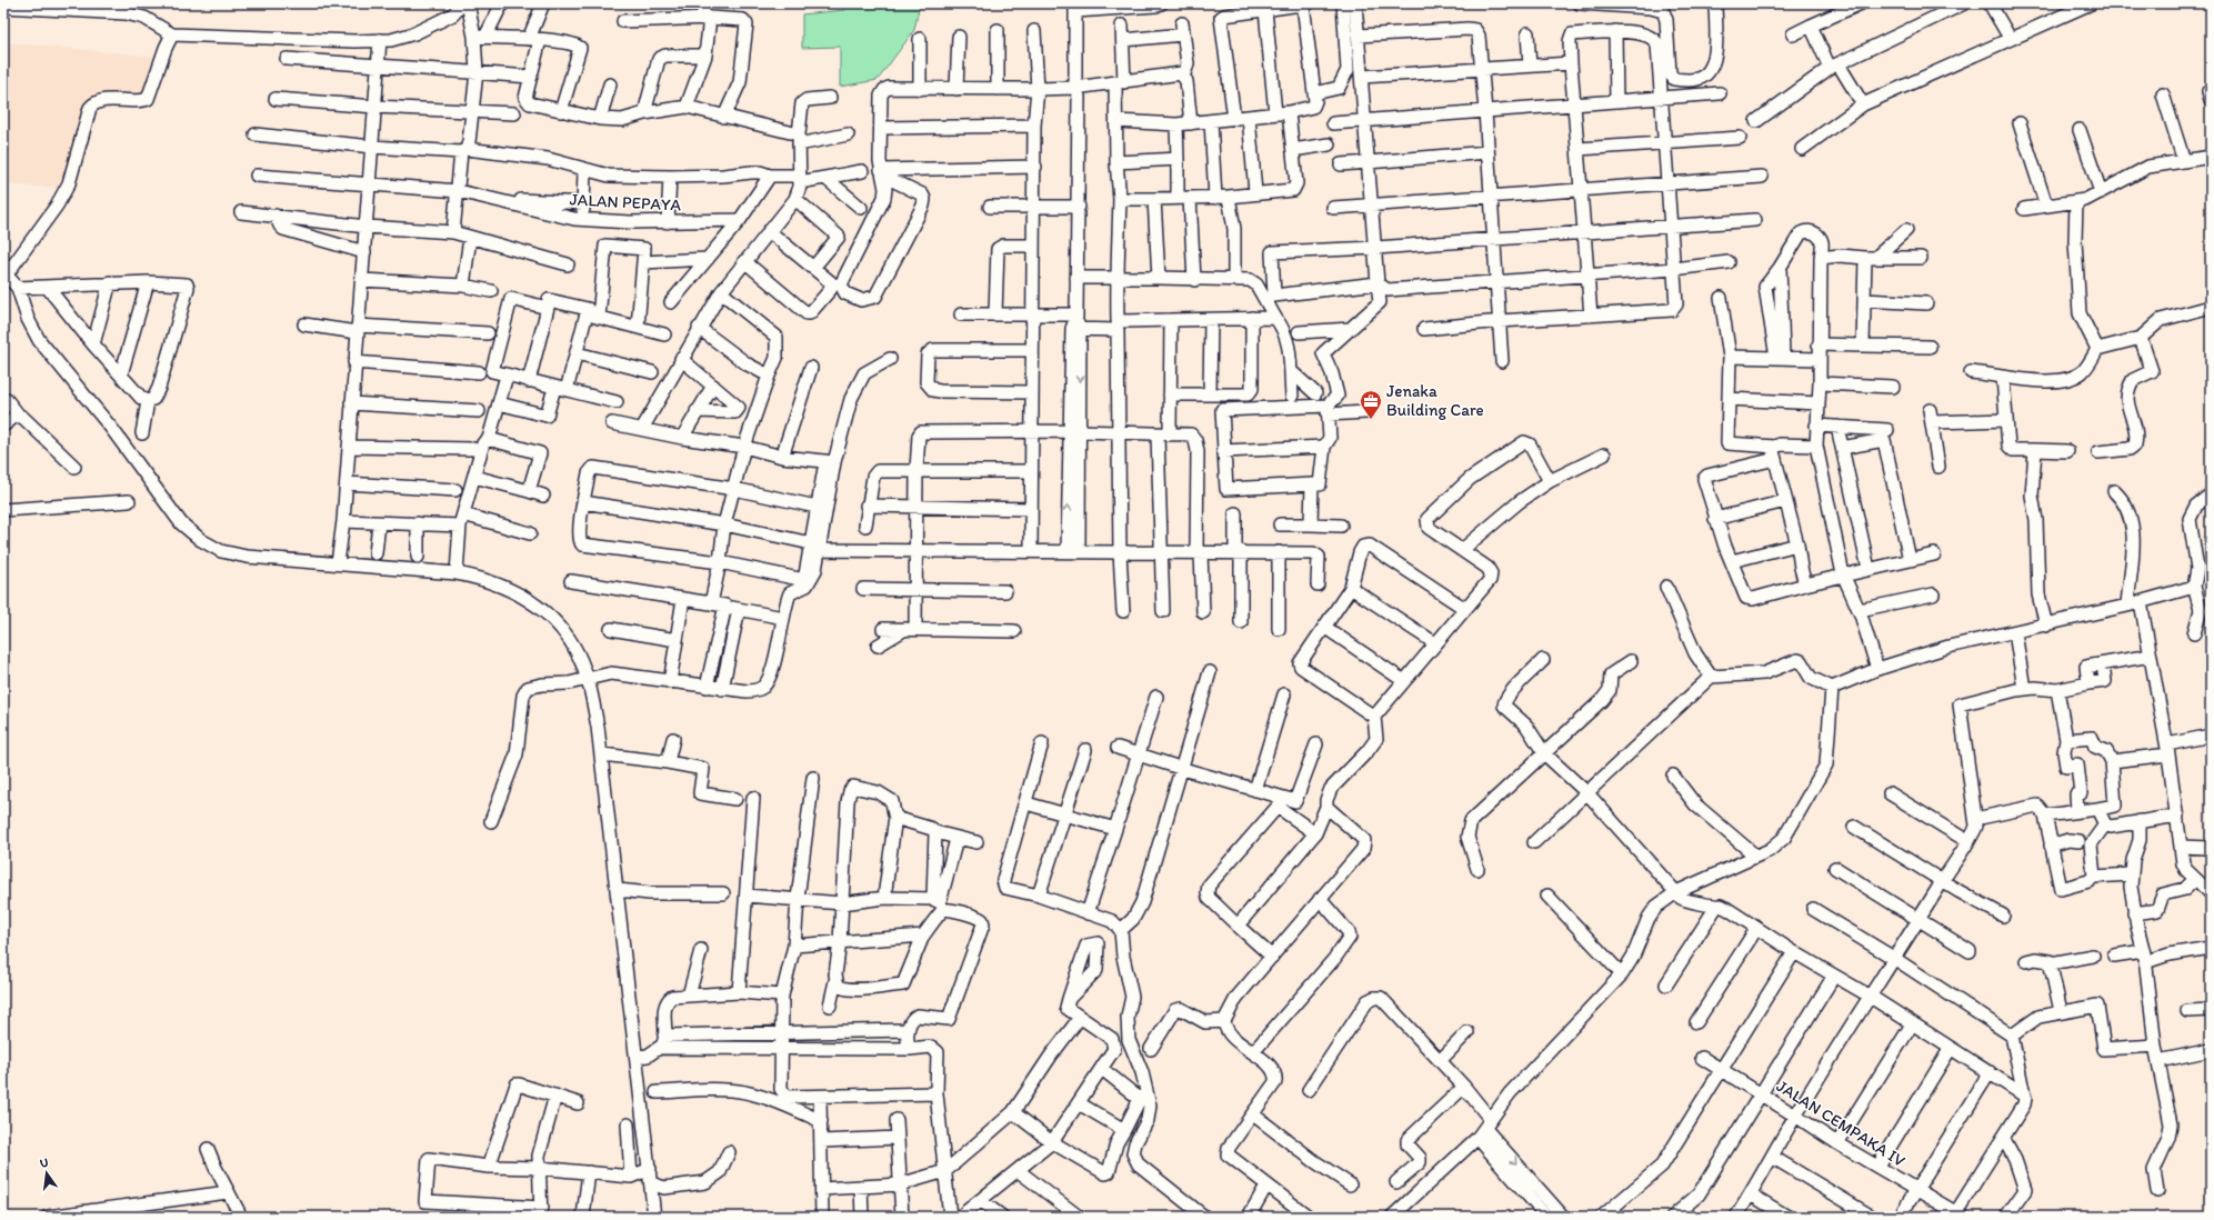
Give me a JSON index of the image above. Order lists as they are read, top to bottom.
{
  "streets": {
    "street": ["JALAN PEPAYA", "JALAN CEMPAKA IV"]
  },
  "places": {
    "office": ["Jenaka Building Care"]
  },
  "north": "top"
}
